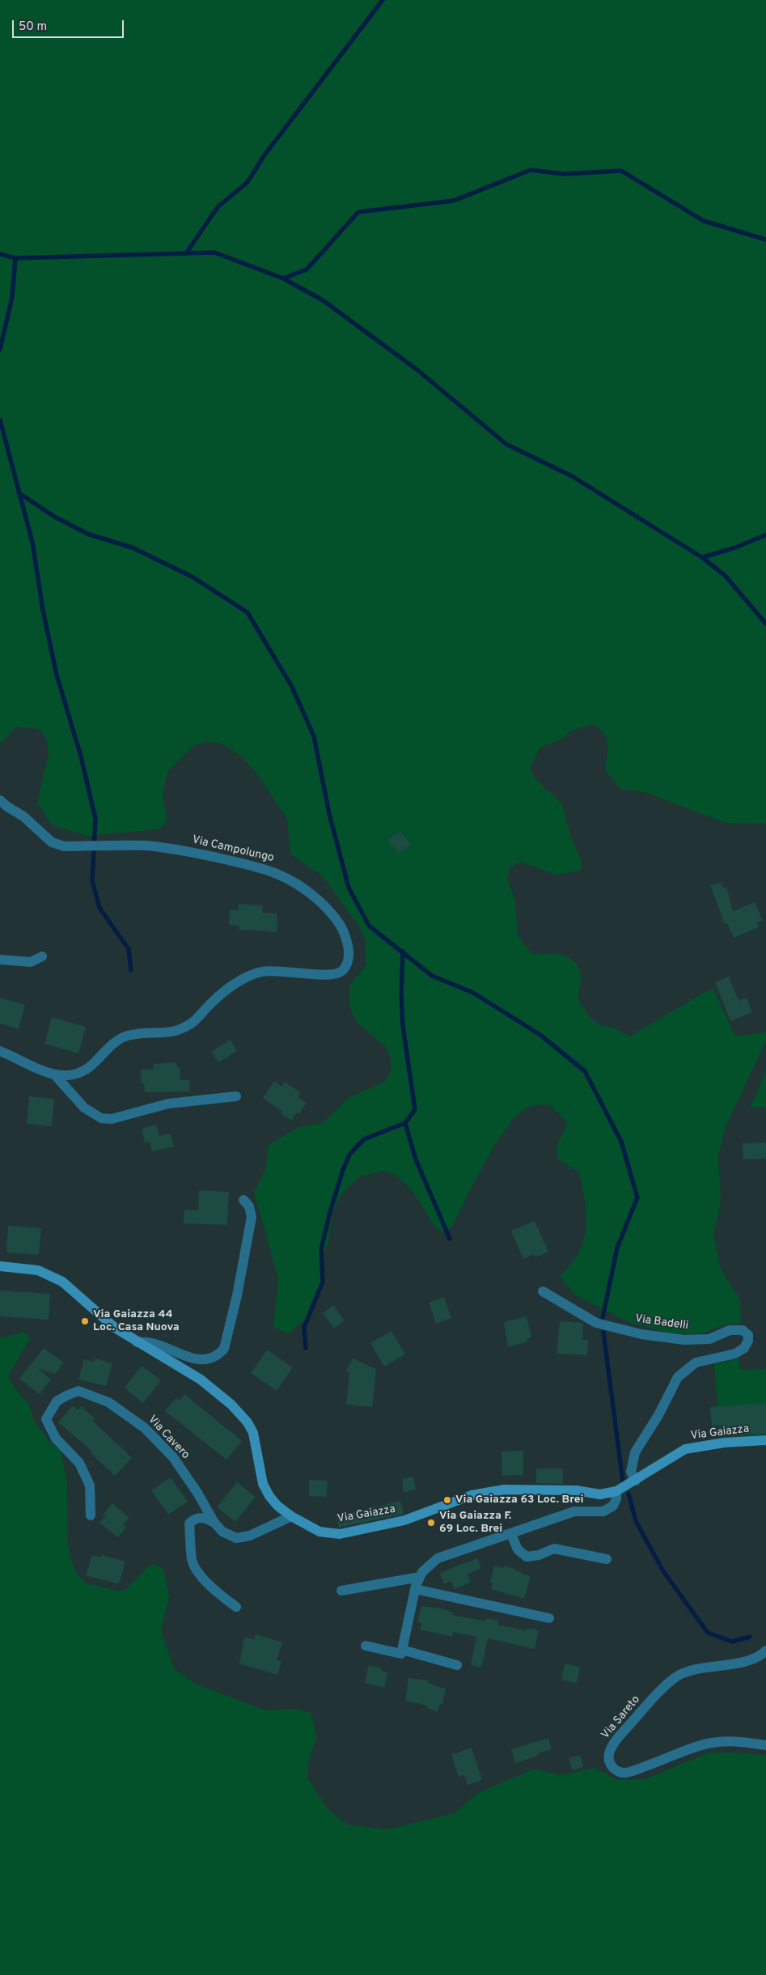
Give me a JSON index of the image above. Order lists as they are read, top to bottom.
{
  "streets": {
    "main road": ["Via Gaiazza"],
    "street": [
      "Via Campolungo",
      "Via Badelli",
      "Via Cavero",
      "Via Sareto"
    ]
  },
  "crossings": [
    ["Via Badelli", "Via Gaiazza"],
    ["Via Gaiazza", "Via Cavero"]
  ],
  "places": ["Via Gaiazza 44 Loc. Casa Nuova", "Via Gaiazza 63 Loc. Brei", "Via Gaiazza F. 69 Loc. Brei"],
  "scale_bar": "50 m"
}
